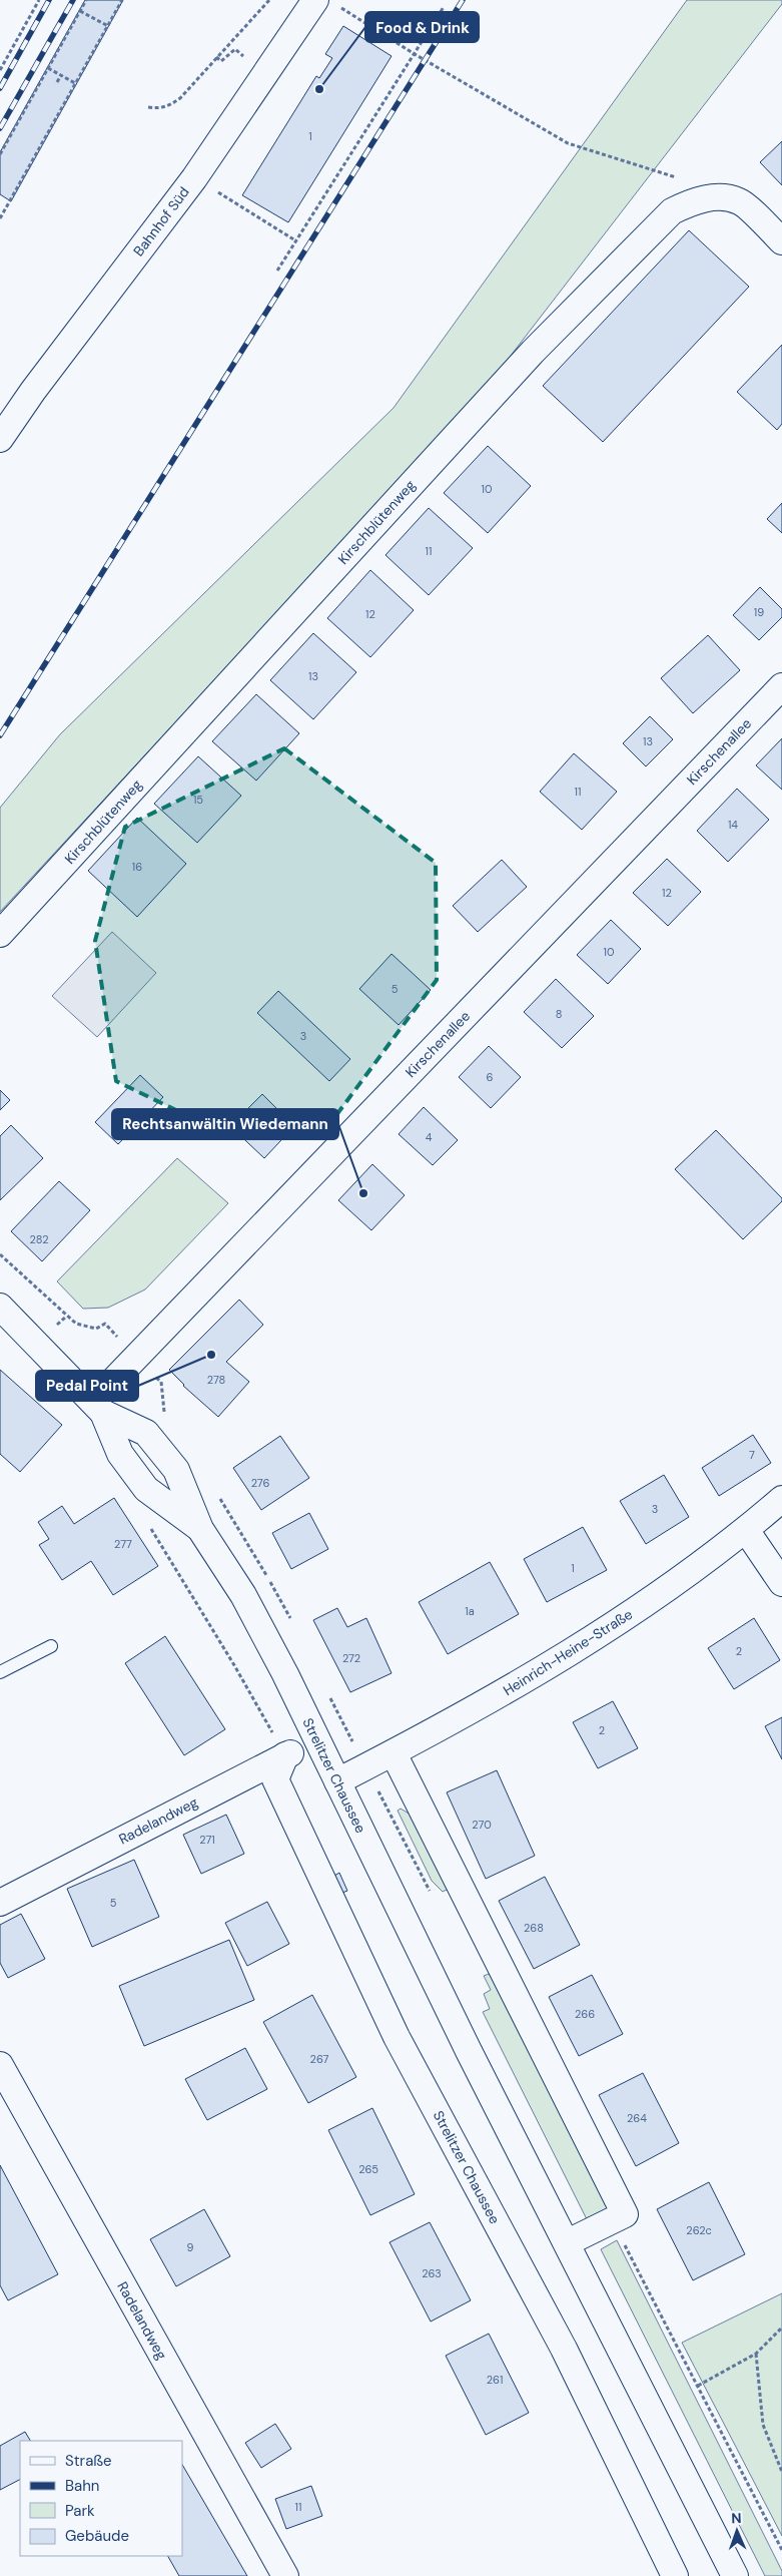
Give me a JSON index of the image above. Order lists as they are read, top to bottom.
{
  "streets": {
    "street": [
      "Bahnhof Süd",
      "Kirschblütenweg",
      "Kirschenallee",
      "Heinrich-Heine-Straße",
      "Strelitzer Chaussee",
      "Radelandweg"
    ]
  },
  "crossings": [
    ["Kirschenallee", "Strelitzer Chaussee"],
    ["Heinrich-Heine-Straße", "Strelitzer Chaussee"],
    ["Strelitzer Chaussee", "Radelandweg"]
  ],
  "places": ["Food & Drink", "Rechtsanwältin Wiedemann", "Pedal Point"],
  "house_numbers": [
    "1",
    "10",
    "11",
    "19",
    "12",
    "13",
    "13",
    "11",
    "15",
    "14",
    "16",
    "12",
    "10",
    "5",
    "8",
    "3",
    "6",
    "4",
    "282",
    "278",
    "7",
    "276",
    "3",
    "277",
    "1",
    "1a",
    "2",
    "272",
    "2",
    "270",
    "271",
    "5",
    "268",
    "266",
    "267",
    "264",
    "265",
    "262c",
    "9",
    "263",
    "261",
    "11"
  ],
  "legend": [
    "Straße",
    "Bahn",
    "Park",
    "Gebäude"
  ],
  "north": "top"
}
